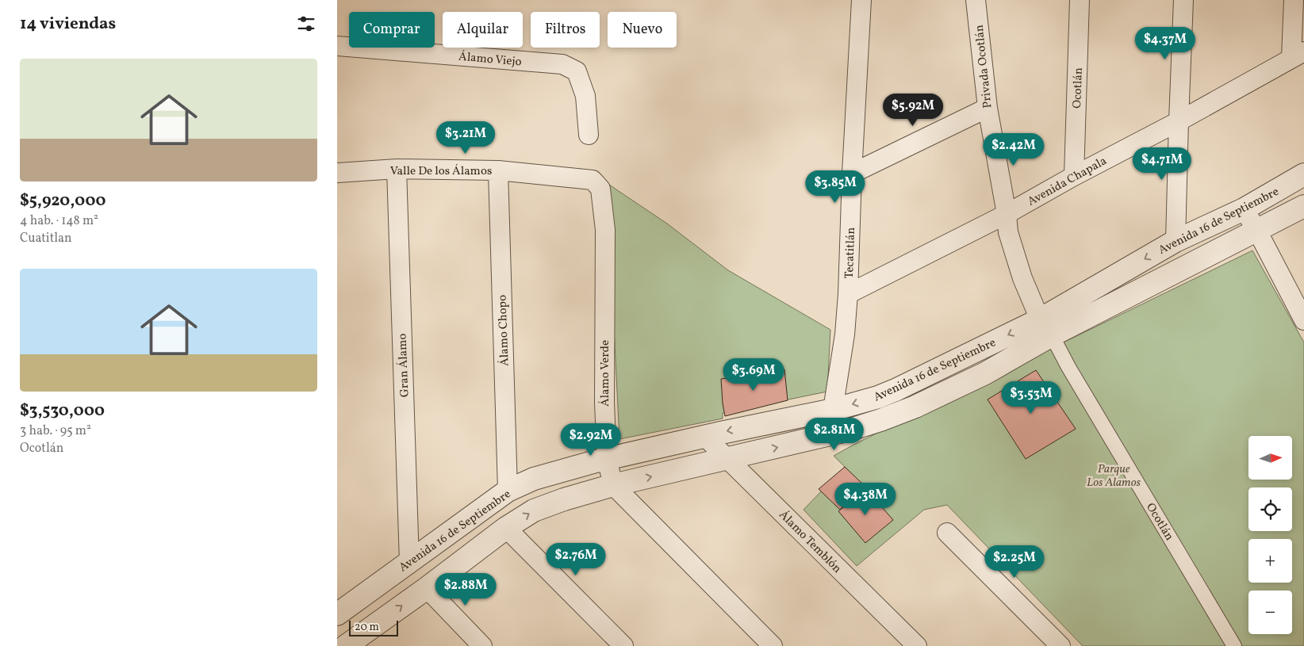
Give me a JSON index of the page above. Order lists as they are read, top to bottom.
{
  "streets": {
    "street": [
      "Álamo Viejo",
      "Privada Ocotlán",
      "Ocotlán",
      "Valle De los Álamos",
      "Avenida Chapala",
      "Avenida 16 de Septiembre",
      "Tecatitlán",
      "Álamo Chopo",
      "Gran Álamo",
      "Álamo Verde",
      "Álamo Temblón"
    ]
  },
  "crossings": [
    ["Privada Ocotlán", "Ocotlán"],
    ["Privada Ocotlán", "Avenida Chapala"],
    ["Privada Ocotlán", "Avenida 16 de Septiembre"],
    ["Ocotlán", "Avenida Chapala"],
    ["Ocotlán", "Avenida 16 de Septiembre"],
    ["Valle De los Álamos", "Álamo Chopo"],
    ["Valle De los Álamos", "Gran Álamo"],
    ["Valle De los Álamos", "Álamo Verde"],
    ["Avenida Chapala", "Tecatitlán"],
    ["Avenida 16 de Septiembre", "Tecatitlán"],
    ["Avenida 16 de Septiembre", "Álamo Chopo"],
    ["Avenida 16 de Septiembre", "Gran Álamo"],
    ["Avenida 16 de Septiembre", "Álamo Verde"],
    ["Avenida 16 de Septiembre", "Álamo Temblón"]
  ],
  "parks": ["Parque Los Alamos"],
  "scale_bar": "20 m",
  "north": "right",
  "page": {
    "heading": "14 viviendas",
    "chip": [
      "Comprar",
      "Alquilar",
      "Filtros",
      "Nuevo"
    ],
    "price": [
      "$4.37M",
      "$5.92M",
      "$3.21M",
      "$2.42M",
      "$4.71M",
      "$3.85M",
      "$3.69M",
      "$3.53M",
      "$2.81M",
      "$2.92M",
      "$4.38M",
      "$2.76M",
      "$2.25M",
      "$2.88M"
    ],
    "list": [
      {
        "name": "$5,920,000",
        "note": "4 hab. · 148 m² · Cuatitlan"
      },
      {
        "name": "$3,530,000",
        "note": "3 hab. · 95 m² · Ocotlán"
      }
    ],
    "map_buttons": ["+", "−"],
    "scale": "20 m"
  }
}
